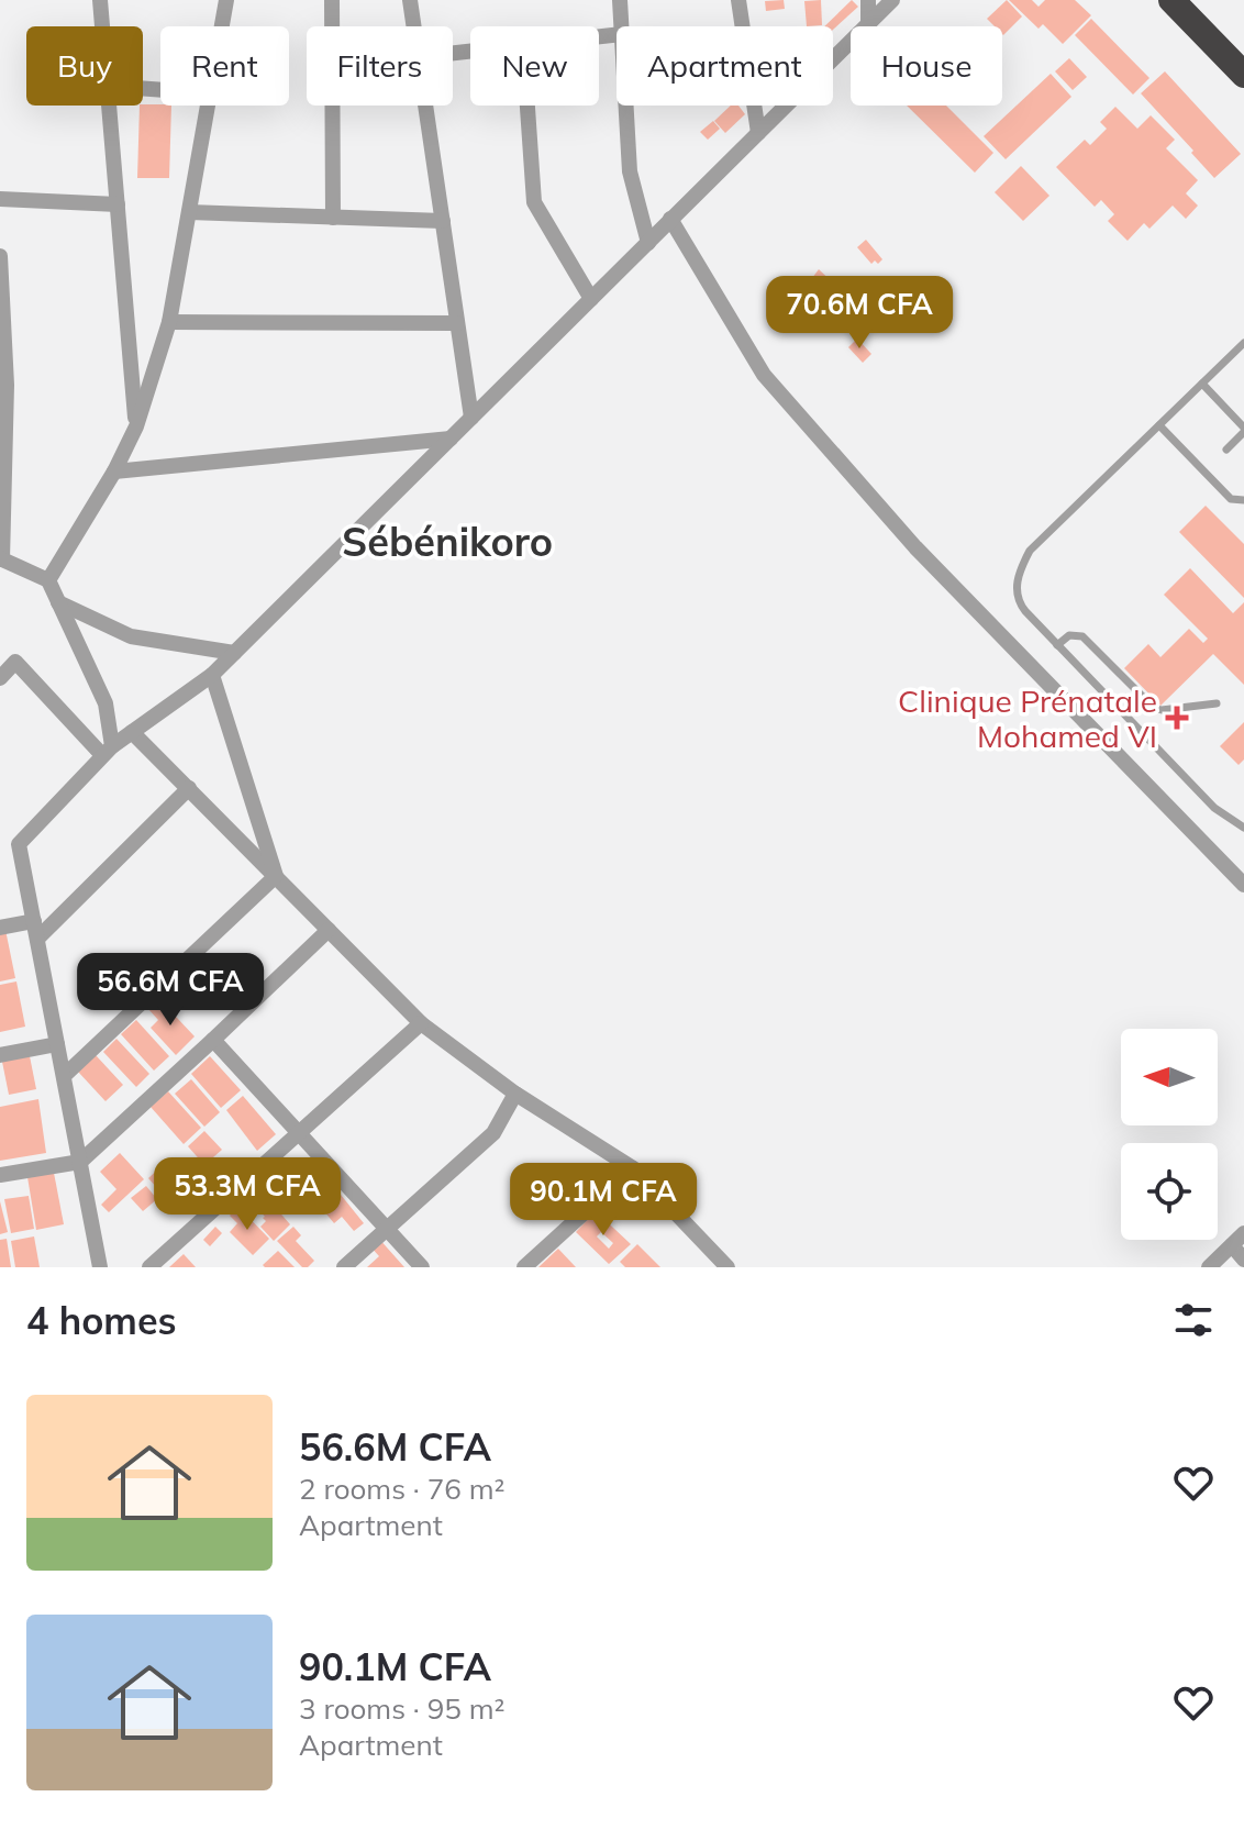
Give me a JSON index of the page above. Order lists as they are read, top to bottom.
{
  "districts": ["Sébénikoro"],
  "places": {
    "health": ["Clinique Prénatale Mohamed VI"]
  },
  "north": "left",
  "page": {
    "chip": [
      "Buy",
      "Rent",
      "Filters",
      "New",
      "Apartment",
      "House"
    ],
    "price": [
      "70.6M CFA",
      "56.6M CFA",
      "53.3M CFA",
      "90.1M CFA"
    ],
    "heading": "4 homes",
    "list": [
      {
        "name": "56.6M CFA",
        "note": "2 rooms · 76 m² · Apartment"
      },
      {
        "name": "90.1M CFA",
        "note": "3 rooms · 95 m² · Apartment"
      }
    ]
  }
}
